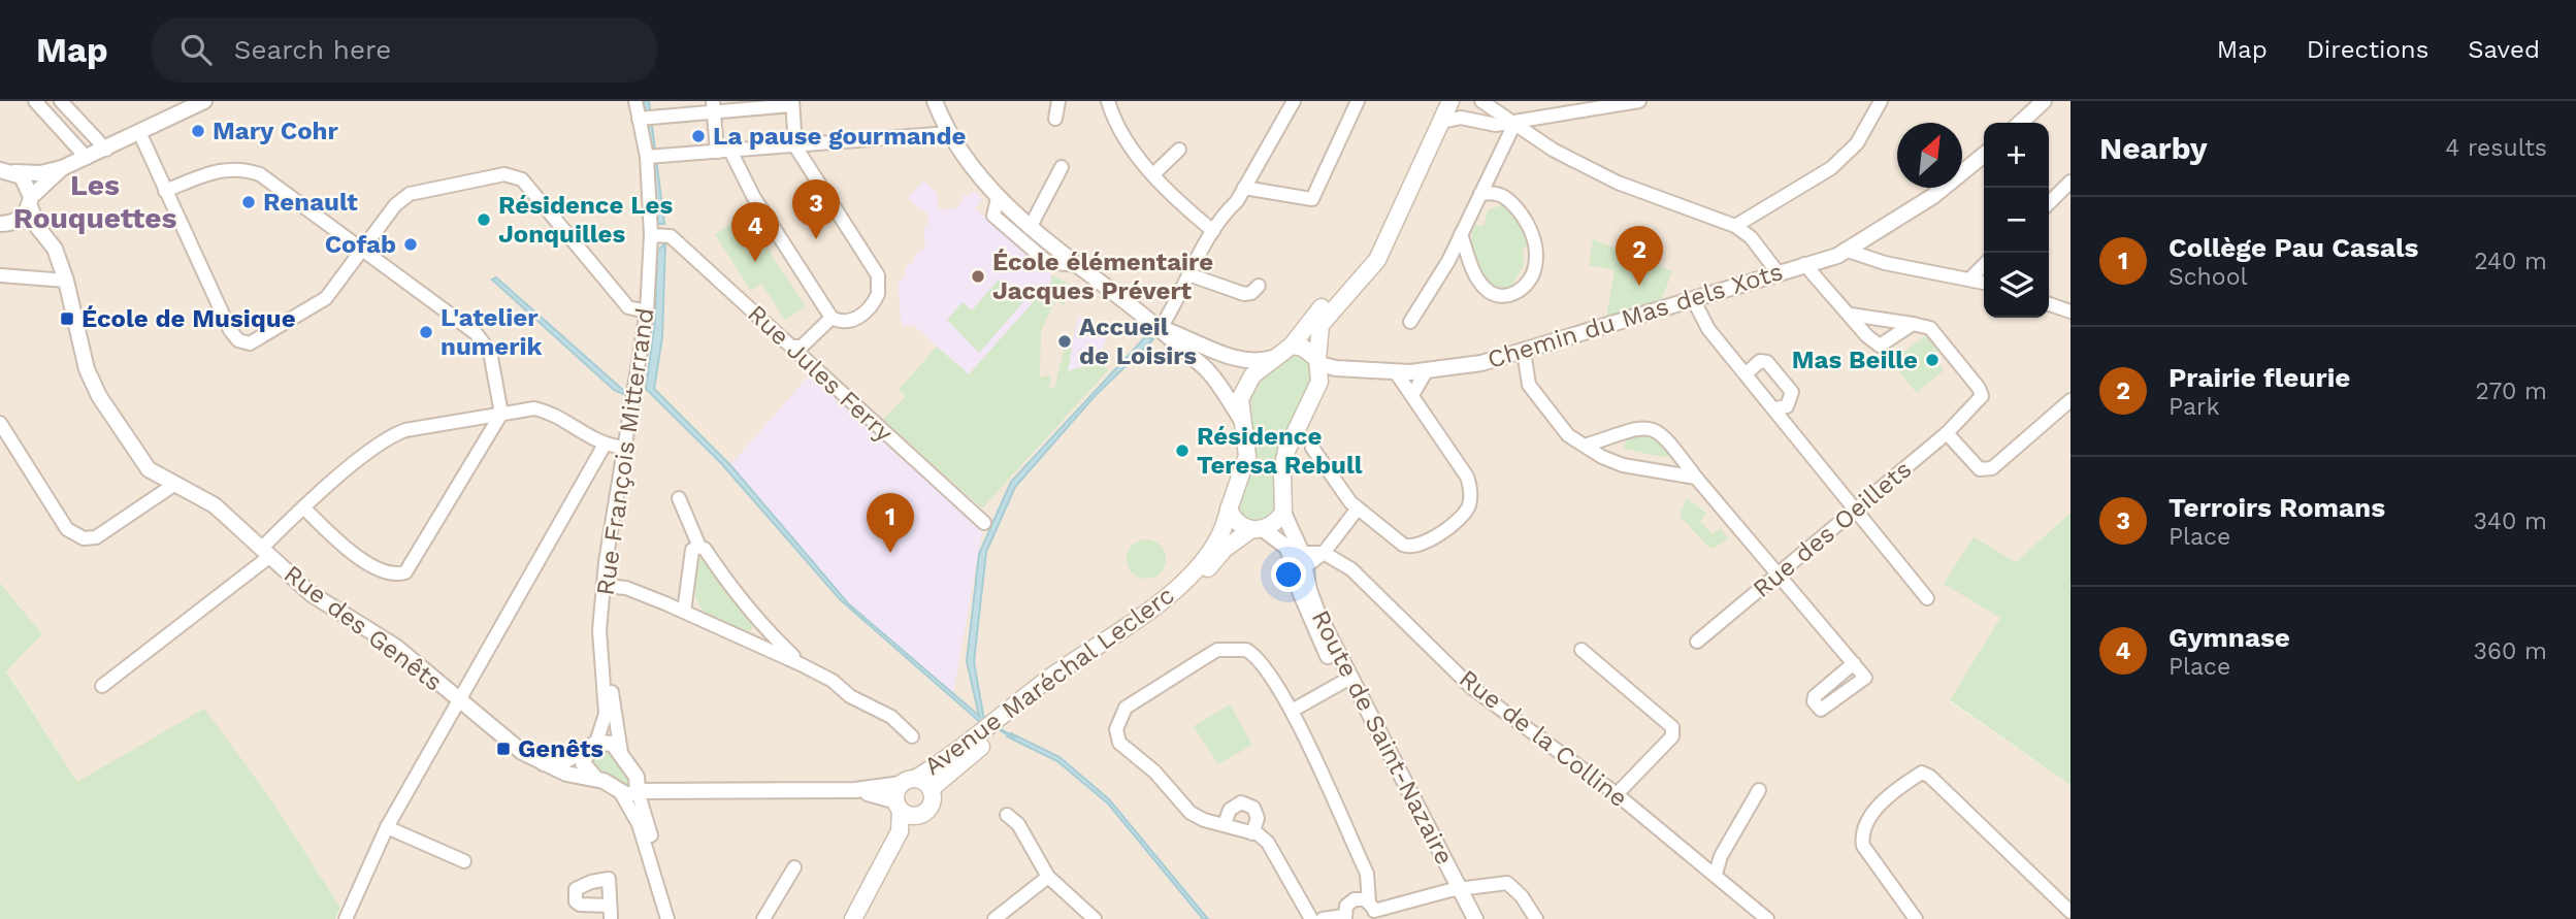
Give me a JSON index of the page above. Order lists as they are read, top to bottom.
{
  "streets": {
    "main road": ["Avenue Maréchal Leclerc"],
    "street": [
      "Chemin du Mas dels Xots",
      "Rue Jules Ferry",
      "Rue François Mitterrand",
      "Rue des Oeillets",
      "Rue des Genêts",
      "Route de Saint-Nazaire",
      "Rue de la Colline"
    ]
  },
  "crossings": [
    ["Rue Jules Ferry", "Rue François Mitterrand"],
    ["Avenue Maréchal Leclerc", "Route de Saint-Nazaire"]
  ],
  "districts": ["Les Rouquettes"],
  "places": {
    "other": [
      "Mary Cohr",
      "La pause gourmande",
      "Renault",
      "Résidence Les Jonquilles",
      "Cofab",
      "École élémentaire Jacques Prévert",
      "L'atelier numerik",
      "Accueil de Loisirs",
      "Mas Beille",
      "Résidence Teresa Rebull"
    ],
    "transit": ["École de Musique", "Genêts"]
  },
  "north": "top right",
  "page": {
    "header": "Map",
    "search": "Search here",
    "nav": ["Map", "Directions", "Saved"],
    "heading": ["Nearby", "4 results"],
    "map_buttons": ["+", "−"],
    "pins": [
      "3",
      "4",
      "2",
      "1"
    ],
    "list": [
      {
        "mark": "1",
        "name": "Collège Pau Casals",
        "note": "School",
        "value": "240 m"
      },
      {
        "mark": "2",
        "name": "Prairie fleurie",
        "note": "Park",
        "value": "270 m"
      },
      {
        "mark": "3",
        "name": "Terroirs Romans",
        "note": "Place",
        "value": "340 m"
      },
      {
        "mark": "4",
        "name": "Gymnase",
        "note": "Place",
        "value": "360 m"
      }
    ]
  }
}
